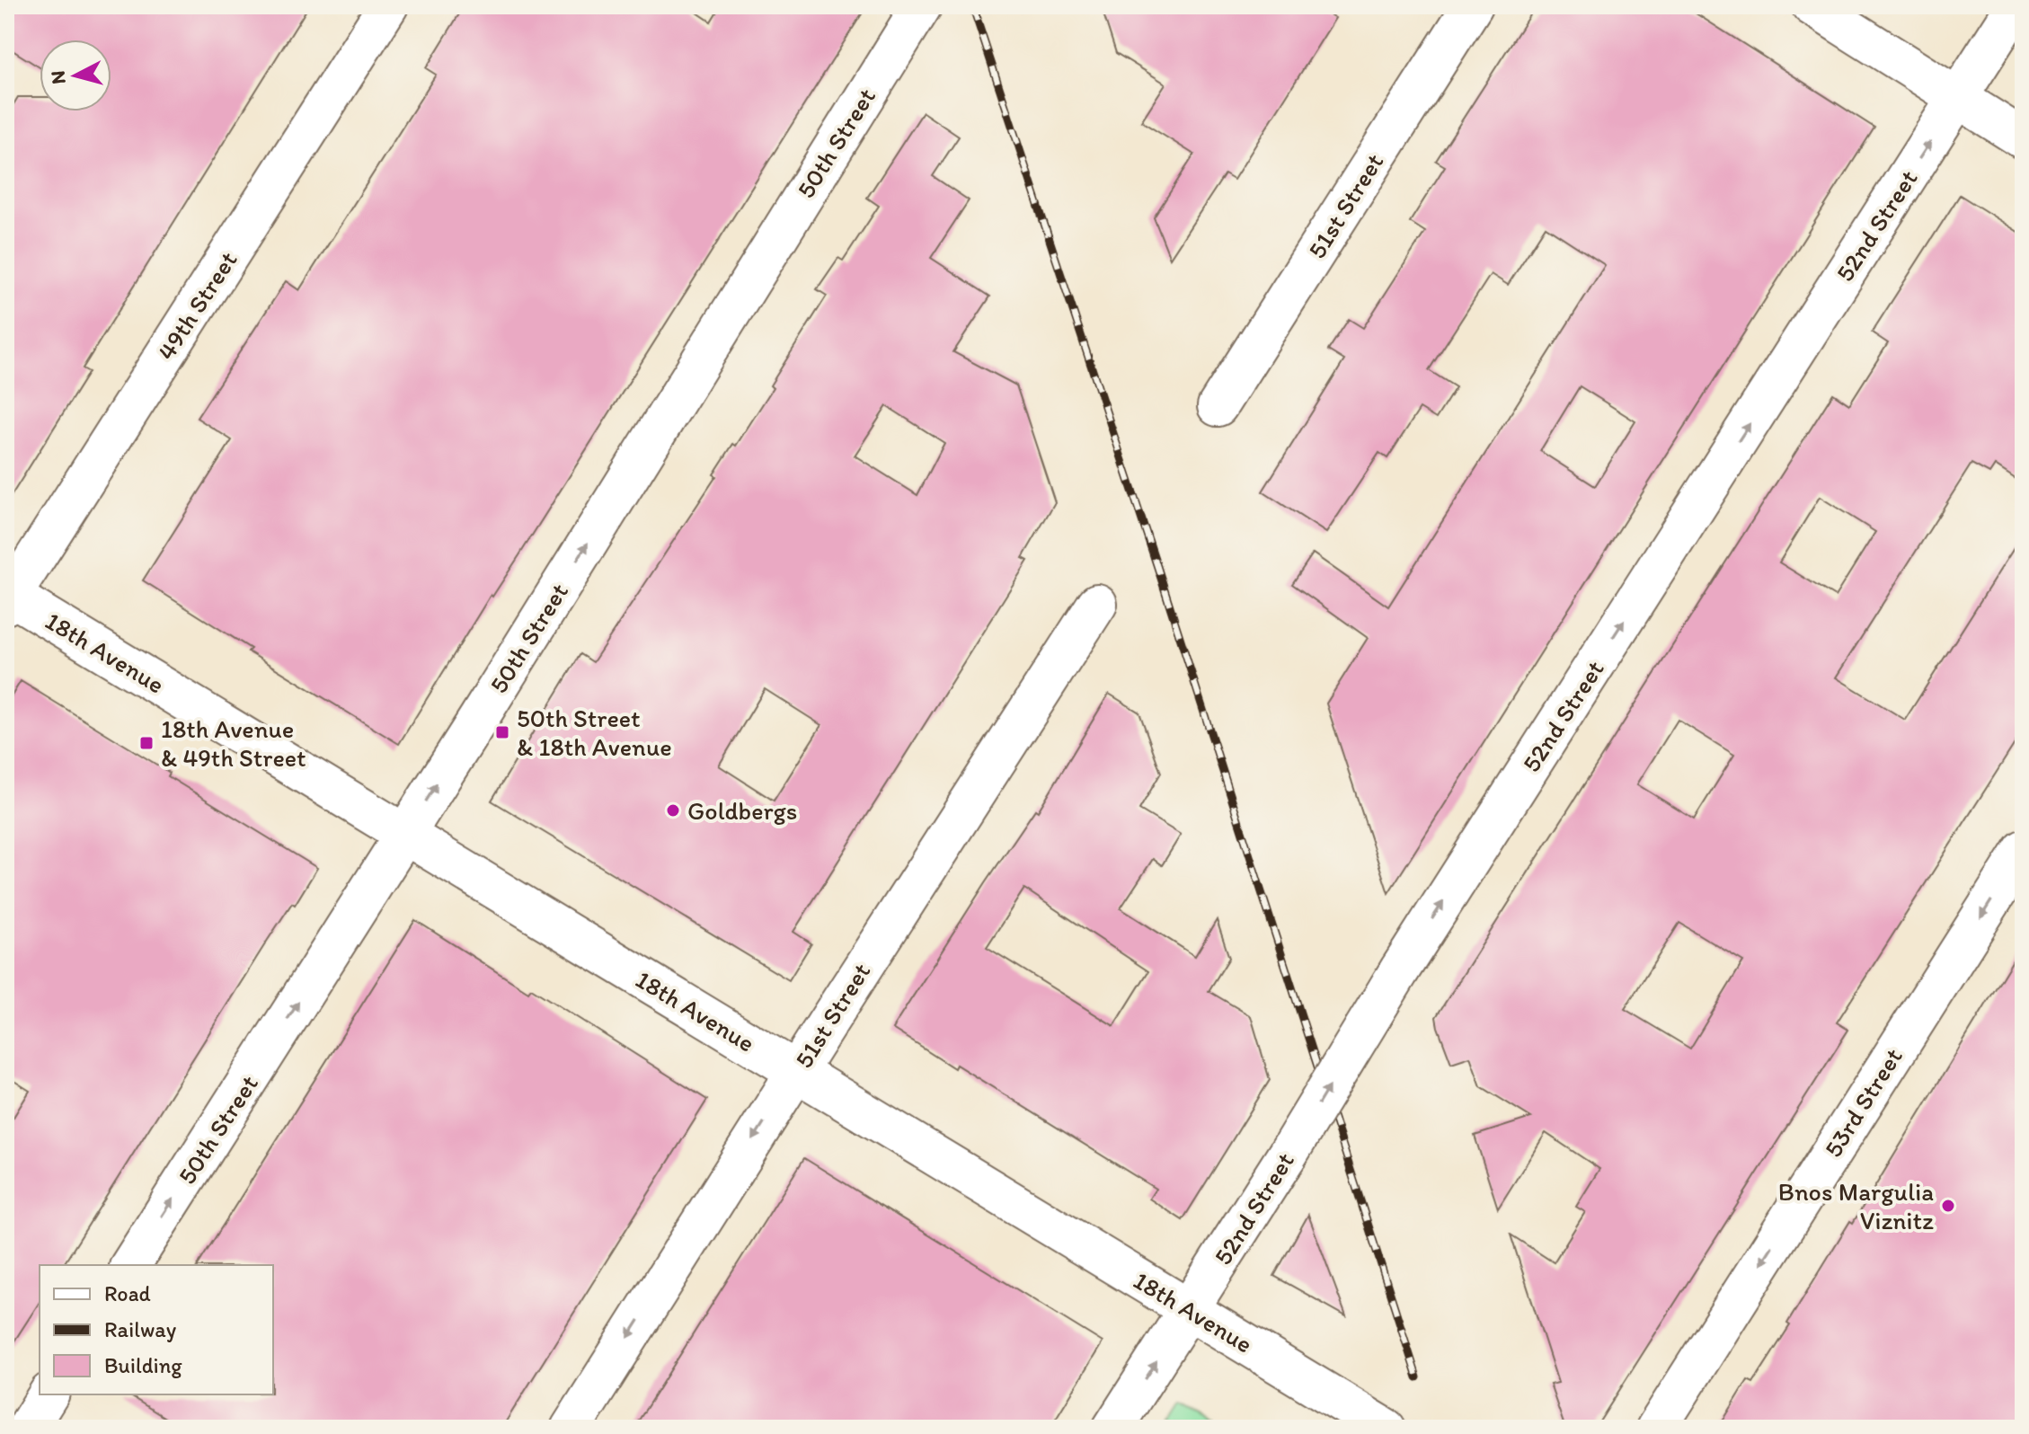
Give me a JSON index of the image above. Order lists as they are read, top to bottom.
{
  "streets": {
    "street": [
      "50th Street",
      "51st Street",
      "52nd Street",
      "49th Street",
      "18th Avenue",
      "53rd Street"
    ]
  },
  "crossings": [
    ["50th Street", "18th Avenue"],
    ["51st Street", "18th Avenue"],
    ["52nd Street", "18th Avenue"],
    ["49th Street", "18th Avenue"]
  ],
  "one_way": ["50th Street", "52nd Street", "53rd Street"],
  "places": {
    "transit": ["50th Street & 18th Avenue", "18th Avenue & 49th Street"],
    "other": ["Goldbergs", "Bnos Margulia Viznitz"]
  },
  "legend": ["Road", "Railway", "Building"],
  "north": "left"
}
